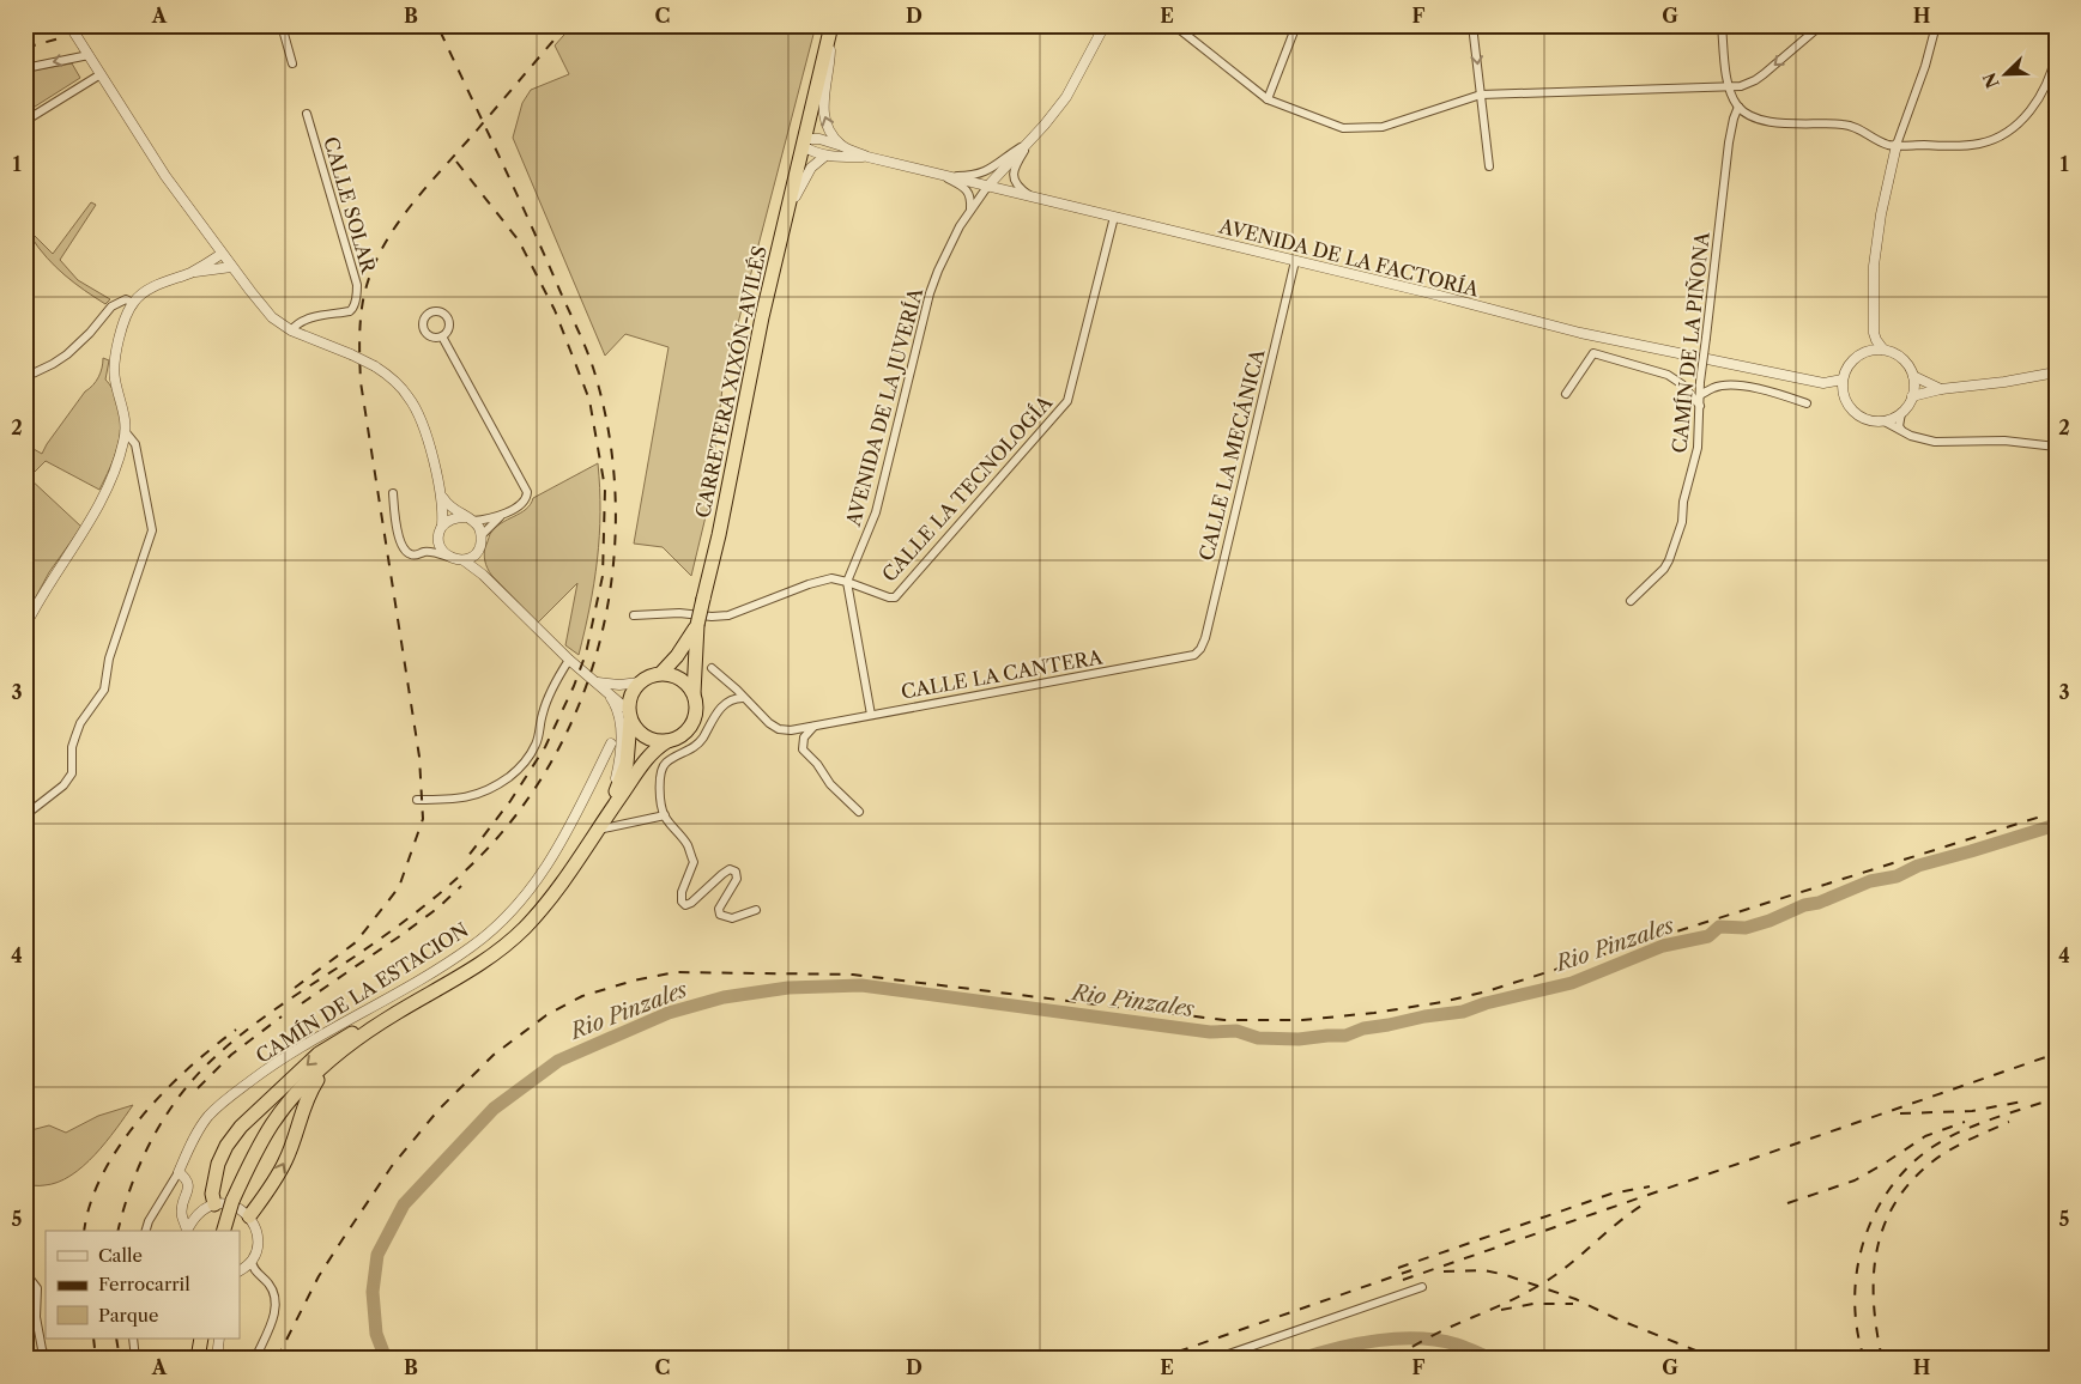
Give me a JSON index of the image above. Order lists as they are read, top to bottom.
{
  "streets": {
    "highway": ["CARRETERA XIXÓN-AVILÉS"],
    "street": [
      "CALLE SOLAR",
      "AVENIDA DE LA FACTORÍA",
      "CAMÍN DE LA PIÑONA",
      "AVENIDA DE LA JUVERÍA",
      "CALLE LA MECÁNICA",
      "CALLE LA TECNOLOGÍA",
      "CALLE LA CANTERA",
      "CAMÍN DE LA ESTACION"
    ]
  },
  "crossings": [
    ["AVENIDA DE LA FACTORÍA", "CARRETERA XIXÓN-AVILÉS"],
    ["AVENIDA DE LA FACTORÍA", "AVENIDA DE LA JUVERÍA"],
    ["AVENIDA DE LA FACTORÍA", "CALLE LA MECÁNICA"],
    ["AVENIDA DE LA FACTORÍA", "CALLE LA TECNOLOGÍA"],
    ["AVENIDA DE LA JUVERÍA", "CALLE LA TECNOLOGÍA"],
    ["CALLE LA MECÁNICA", "CALLE LA CANTERA"]
  ],
  "water": ["Rio Pinzales"],
  "legend": ["Calle", "Ferrocarril", "Parque"],
  "north": "bottom left",
  "grid": {
    "columns": [
      "A",
      "B",
      "C",
      "D",
      "E",
      "F",
      "G",
      "H"
    ],
    "rows": [
      "1",
      "2",
      "3",
      "4",
      "5"
    ]
  }
}
